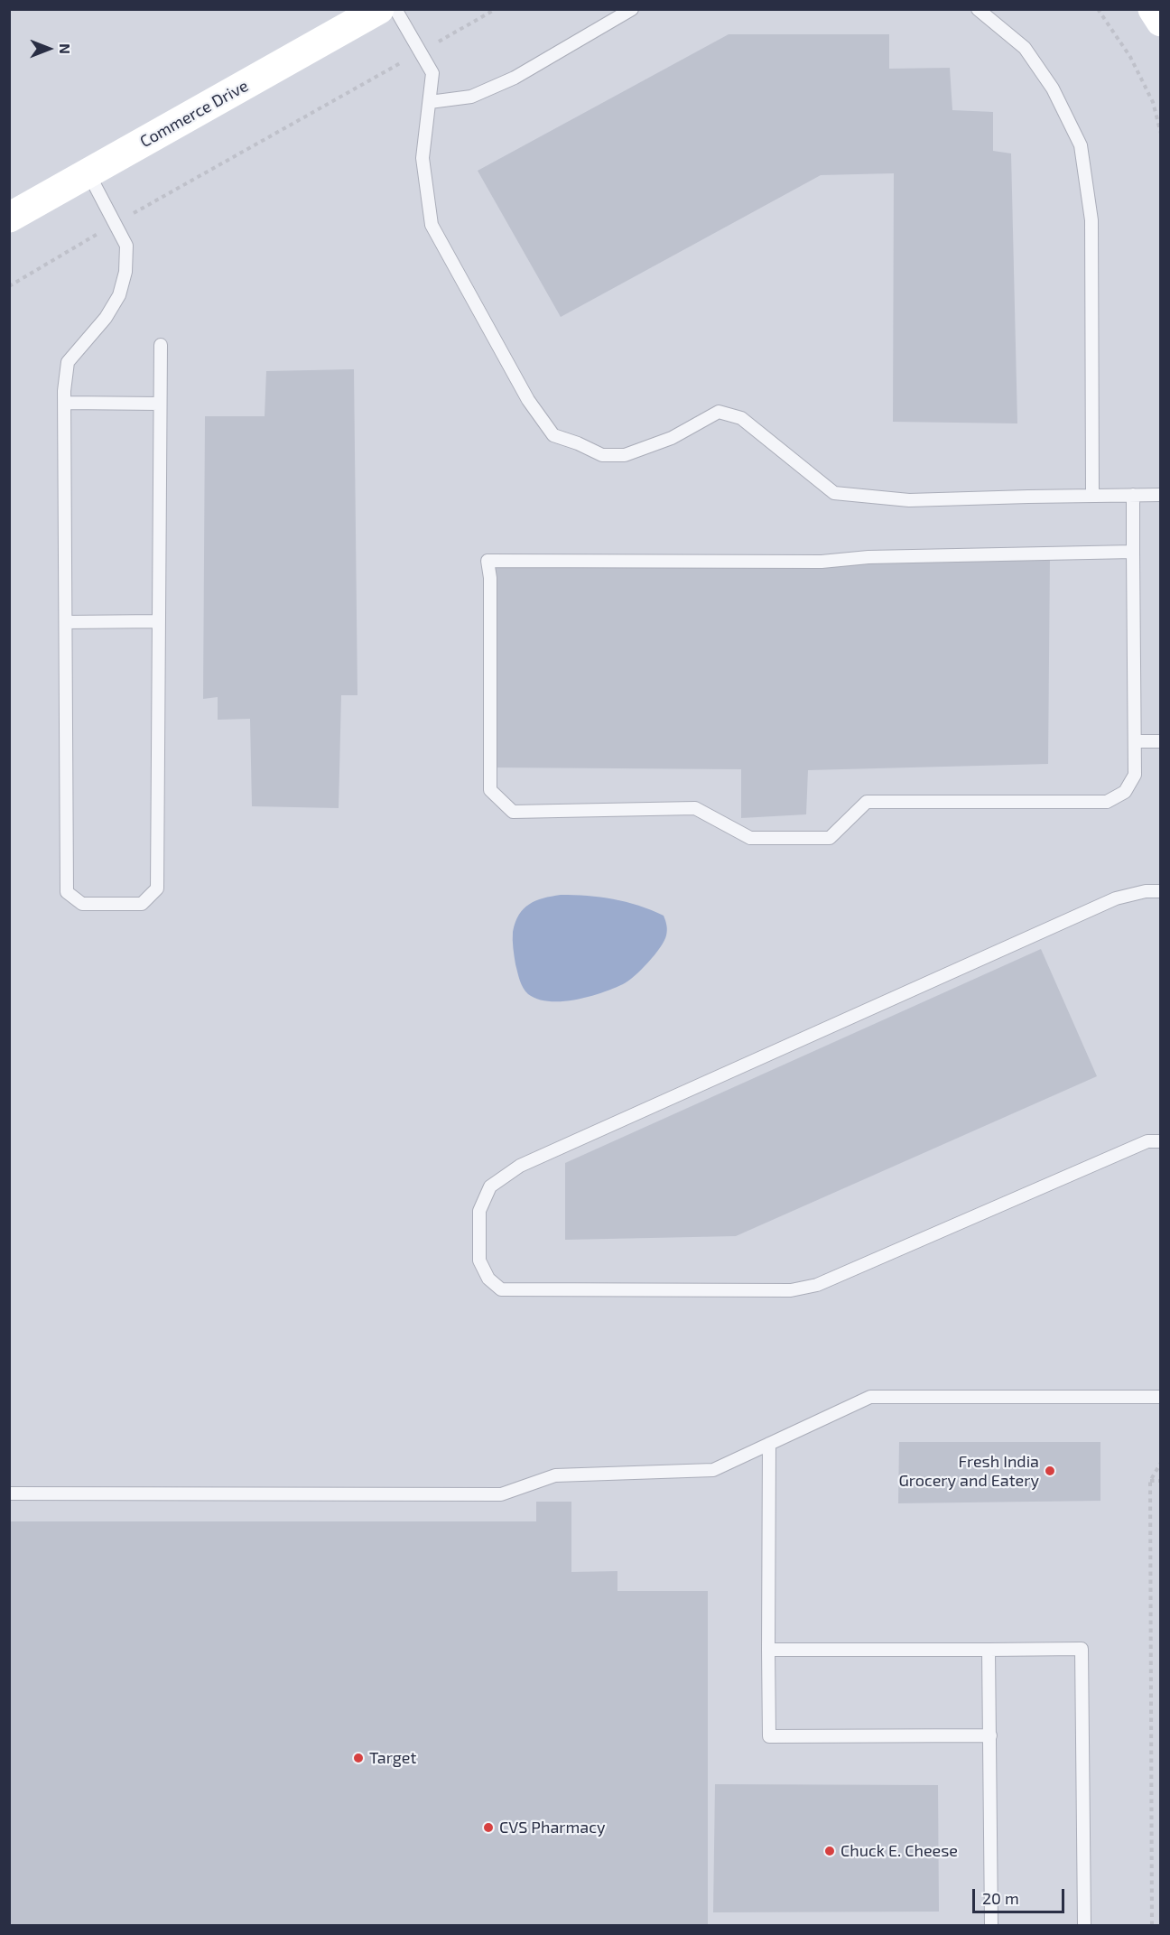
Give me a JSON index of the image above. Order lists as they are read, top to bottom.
{
  "streets": {
    "street": ["Commerce Drive"]
  },
  "places": [
    "Fresh India Grocery and Eatery",
    "Target",
    "CVS Pharmacy",
    "Chuck E. Cheese"
  ],
  "scale_bar": "20 m",
  "north": "right"
}
